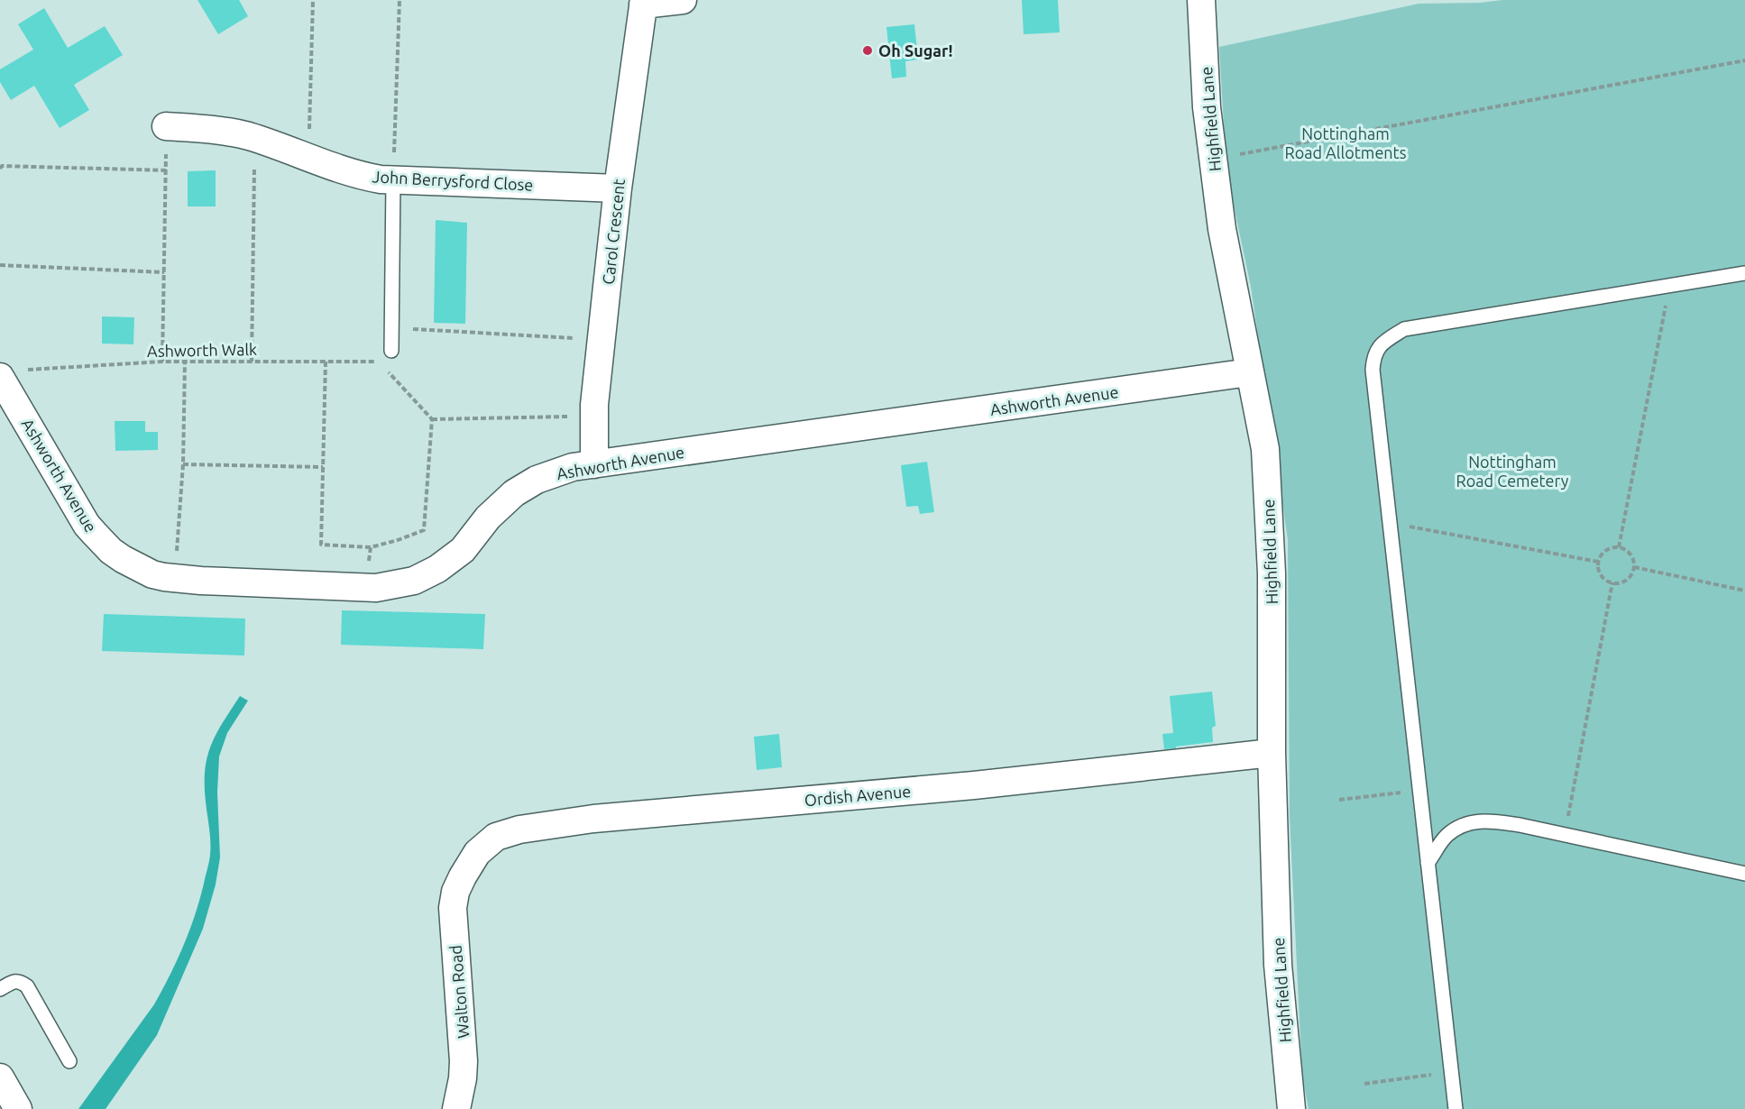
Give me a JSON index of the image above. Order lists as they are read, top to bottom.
{
  "streets": {
    "street": [
      "Highfield Lane",
      "John Berrysford Close",
      "Carol Crescent",
      "Ashworth Avenue",
      "Ordish Avenue",
      "Walton Road"
    ],
    "path": ["Ashworth Walk"]
  },
  "crossings": [
    ["Highfield Lane", "Ashworth Avenue"],
    ["Highfield Lane", "Ordish Avenue"],
    ["John Berrysford Close", "Carol Crescent"],
    ["Carol Crescent", "Ashworth Avenue"],
    ["Ashworth Walk", "Ashworth Avenue"],
    ["Ordish Avenue", "Walton Road"]
  ],
  "parks": ["Nottingham Road Allotments", "Nottingham Road Cemetery"],
  "places": ["Oh Sugar!"]
}
